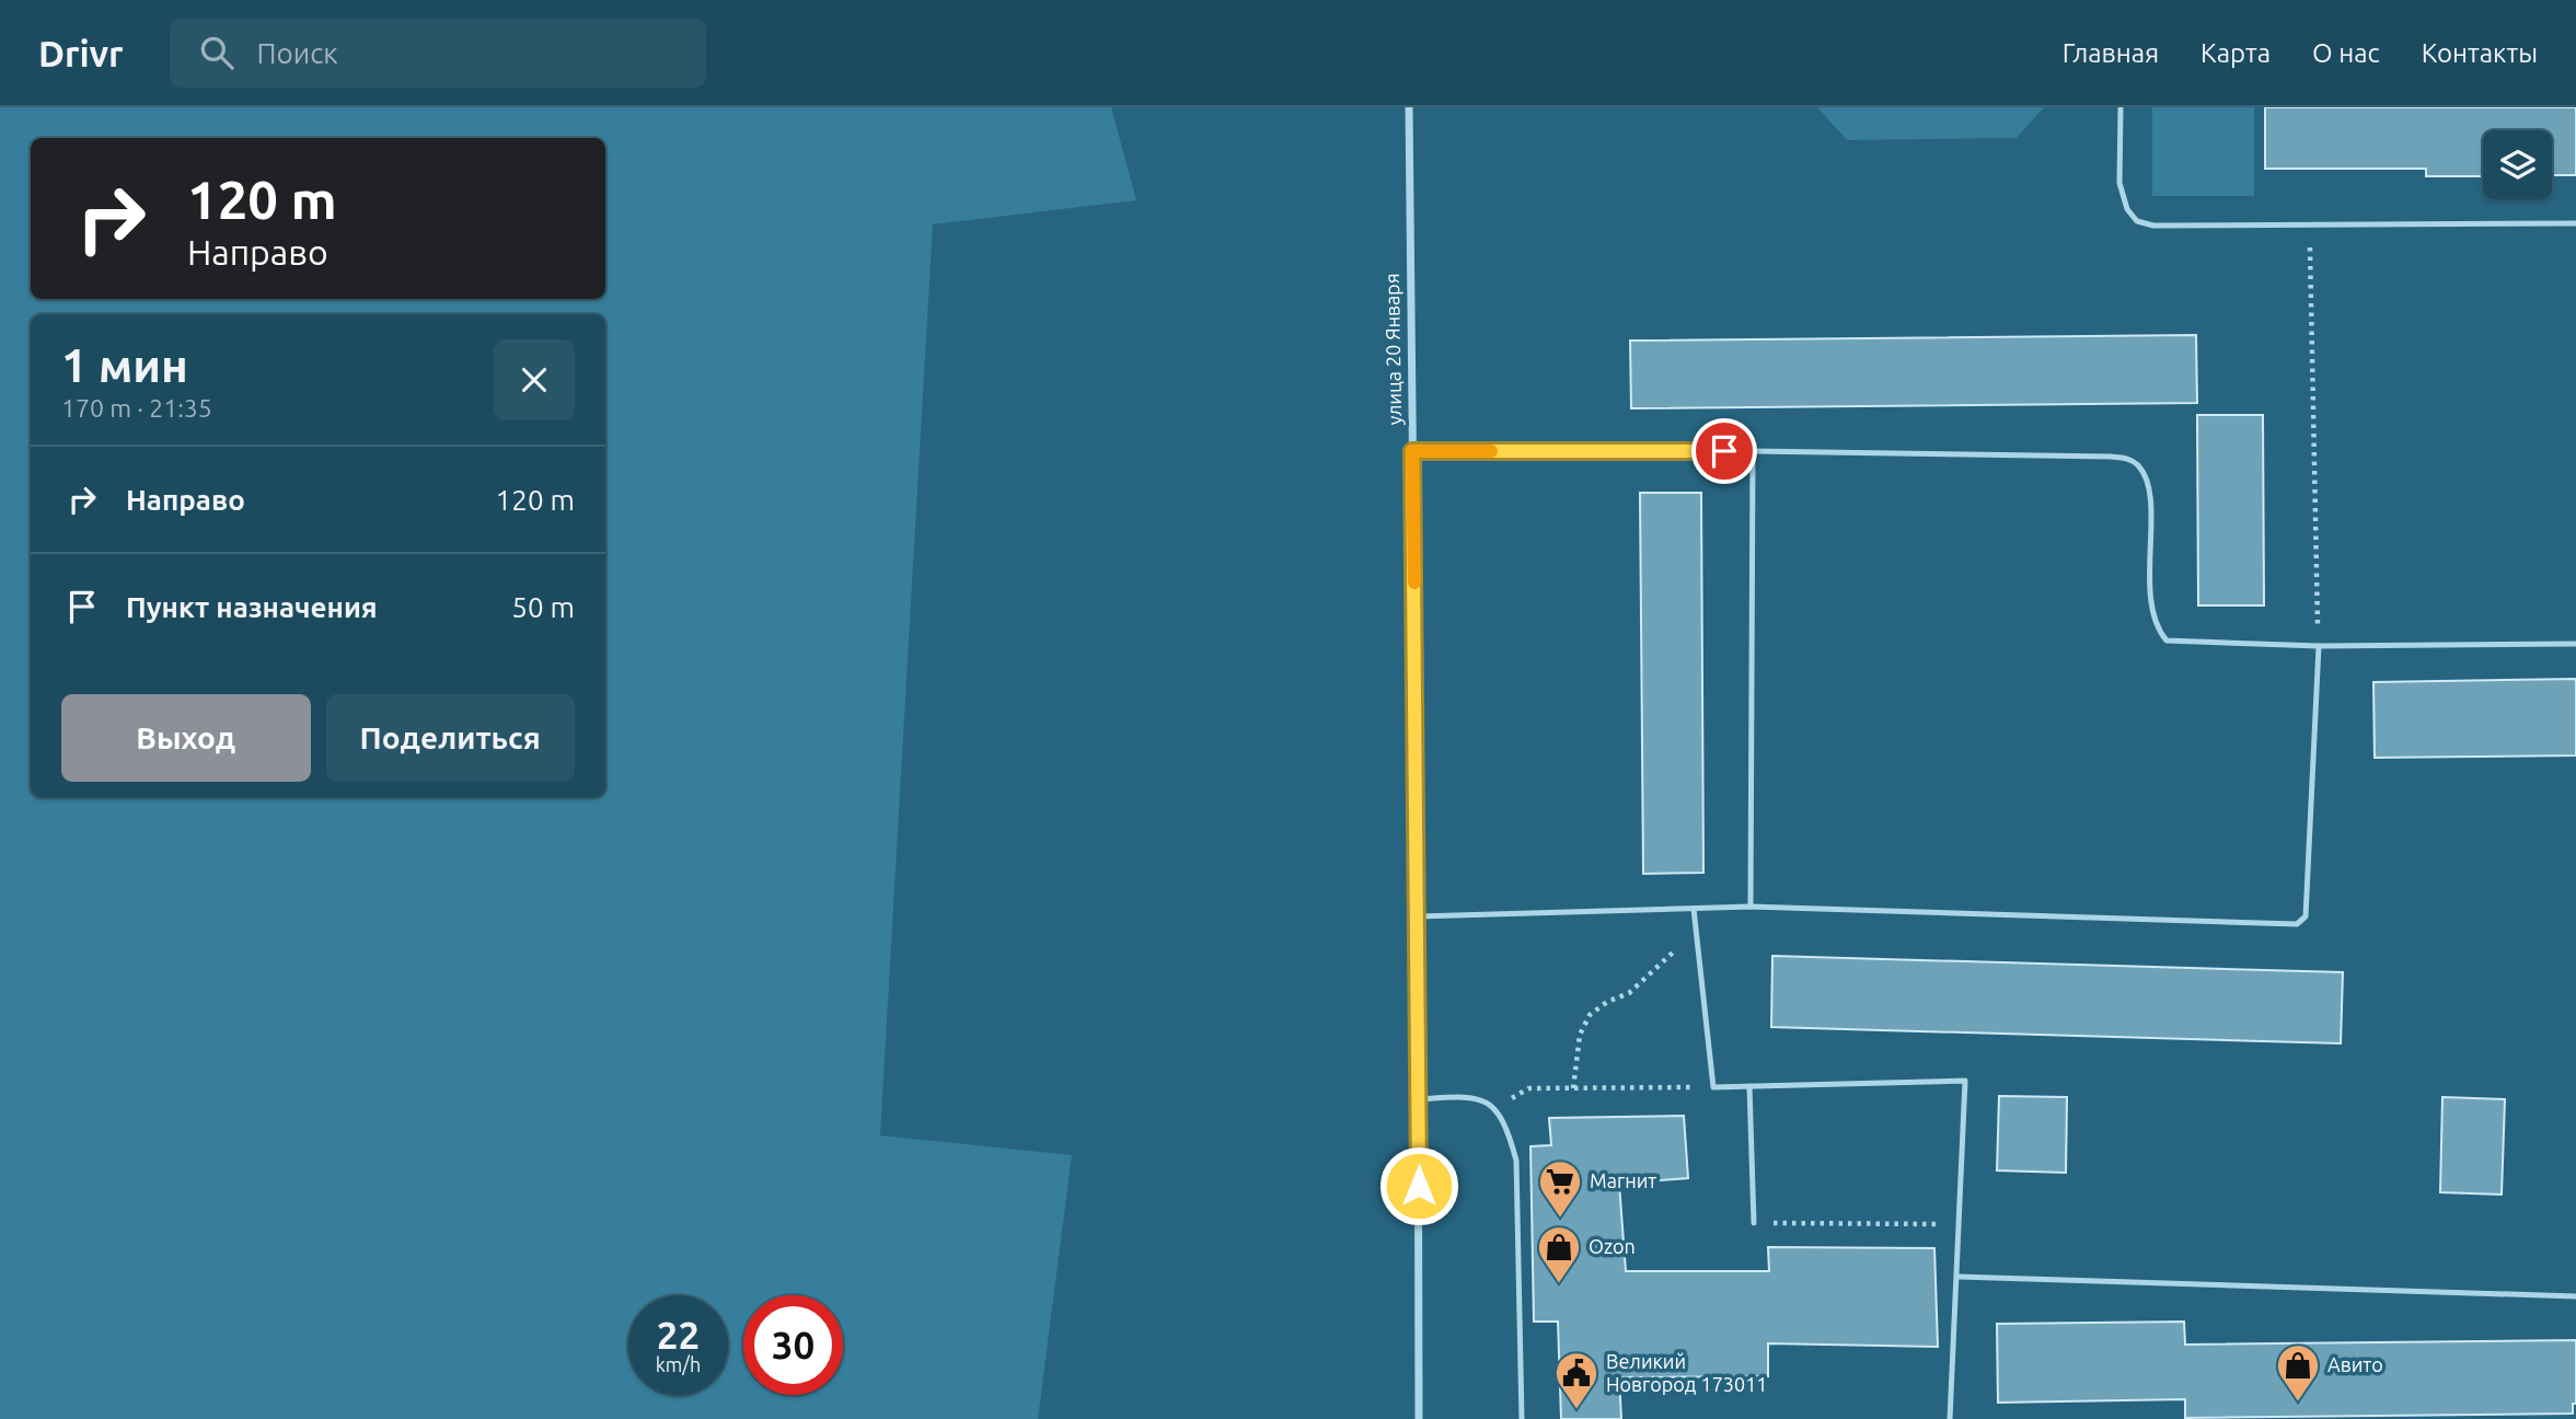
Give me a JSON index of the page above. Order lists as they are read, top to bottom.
{
  "streets": {
    "street": ["улица 20 Января"]
  },
  "places": {
    "supermarket": ["Магнит"],
    "shop": ["Ozon", "Авито"],
    "public building": ["Великий Новгород 173011"]
  },
  "page": {
    "header": "Drivr",
    "search": "Поиск",
    "nav": [
      "Главная",
      "Карта",
      "О нас",
      "Контакты"
    ],
    "turn": ["120 m", "Направо"],
    "heading": ["1 мин", "170 m · 21:35"],
    "list": [
      {
        "name": "Направо",
        "value": "120 m"
      },
      {
        "name": "Пункт назначения",
        "value": "50 m"
      }
    ],
    "buttons": ["Выход", "Поделиться"],
    "speed": "22 km/h",
    "limit": "30"
  }
}
